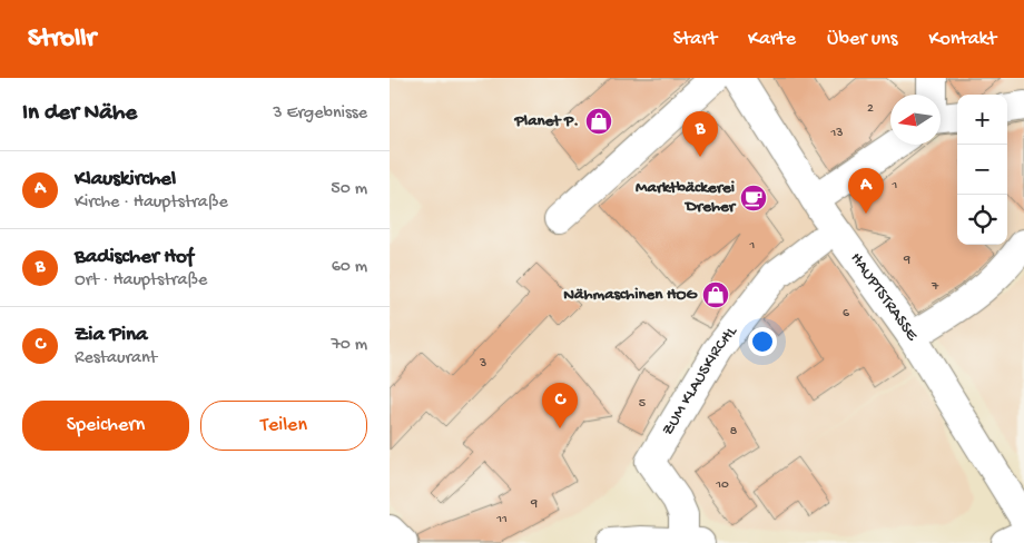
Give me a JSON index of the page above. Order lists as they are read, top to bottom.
{
  "streets": {
    "street": ["HAUPTSTRASSE", "ZUM KLAUSKIRCHL"]
  },
  "places": {
    "shop": ["Planet P.", "Nähmaschinen HOG"],
    "cafe": ["Marktbäckerei Dreher"]
  },
  "house_numbers": [
    "2",
    "13",
    "1",
    "1",
    "9",
    "7",
    "6",
    "3",
    "5",
    "8",
    "10",
    "9",
    "11"
  ],
  "north": "left",
  "page": {
    "header": "Strollr",
    "nav": [
      "Start",
      "Karte",
      "Über uns",
      "Kontakt"
    ],
    "heading": ["In der Nähe", "3 Ergebnisse"],
    "map_buttons": ["+", "−"],
    "pins": ["B", "A", "C"],
    "list": [
      {
        "mark": "A",
        "name": "Klauskirchel",
        "note": "Kirche · Hauptstraße",
        "value": "50 m"
      },
      {
        "mark": "B",
        "name": "Badischer Hof",
        "note": "Ort · Hauptstraße",
        "value": "60 m"
      },
      {
        "mark": "C",
        "name": "Zia Pina",
        "note": "Restaurant",
        "value": "70 m"
      }
    ],
    "buttons": ["Speichern", "Teilen"]
  }
}
